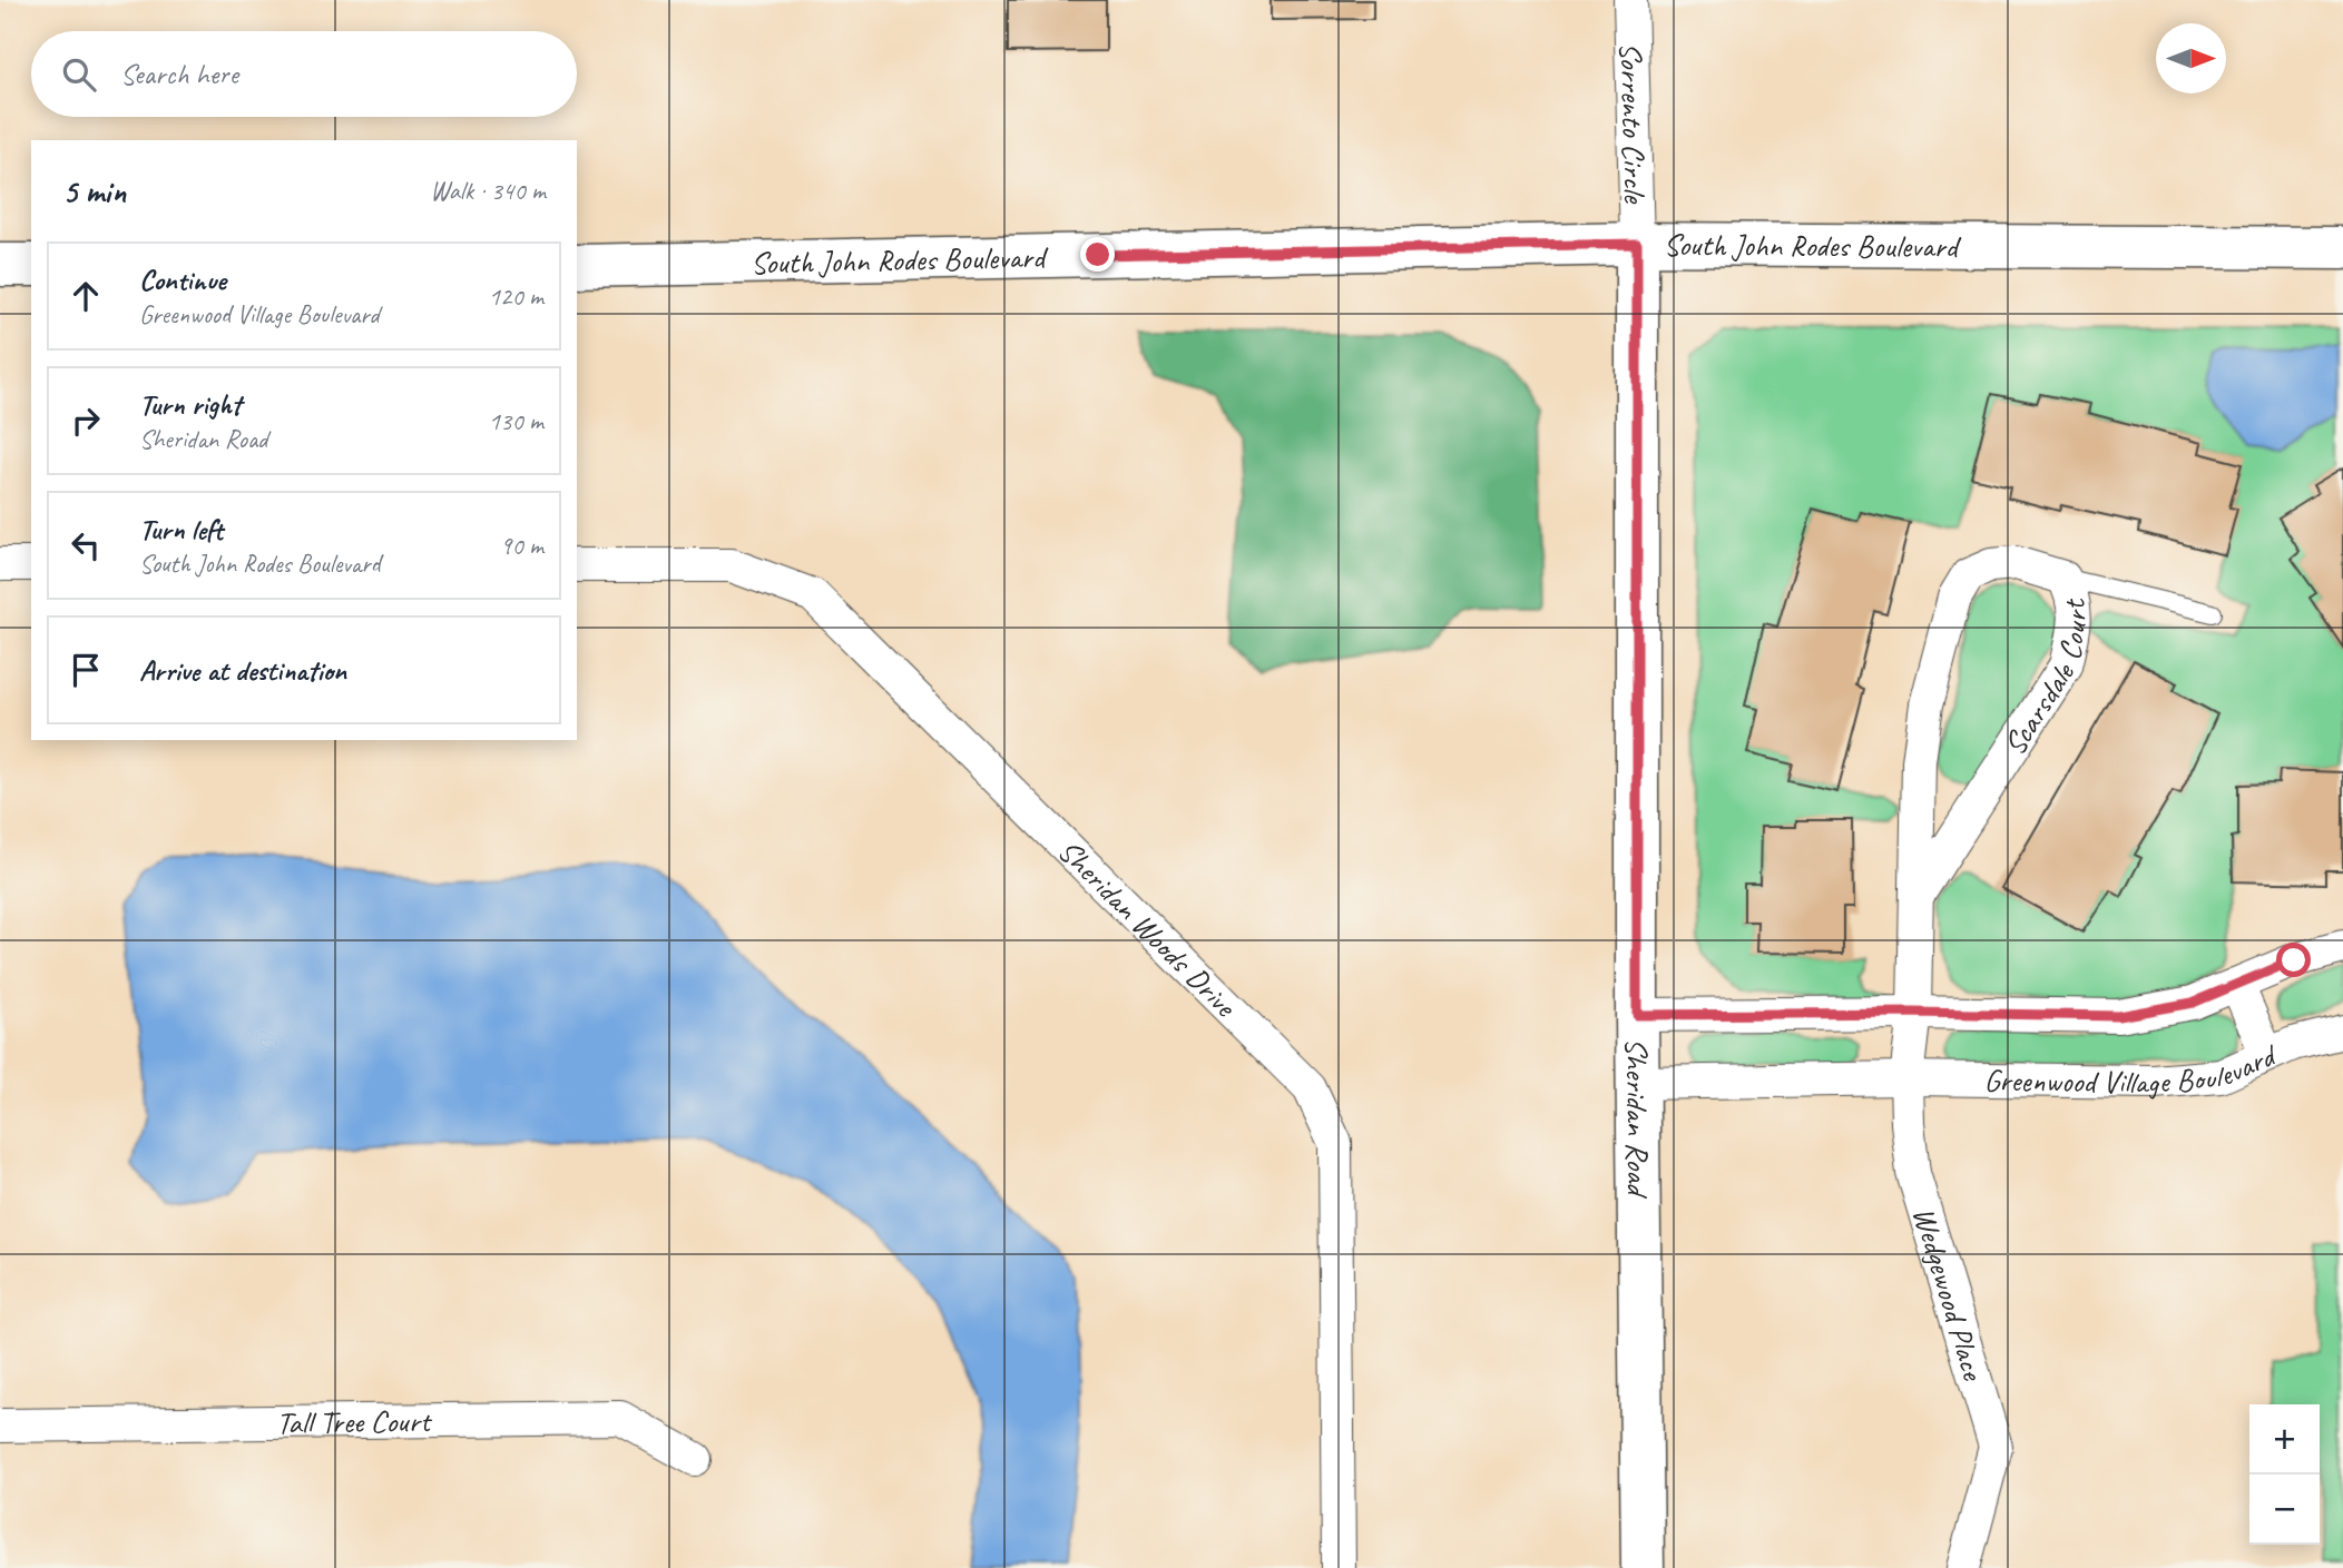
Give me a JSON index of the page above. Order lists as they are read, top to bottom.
{
  "streets": {
    "main road": ["South John Rodes Boulevard", "Sheridan Road"],
    "street": [
      "Sorrento Circle",
      "Scarsdale Court",
      "Sheridan Woods Drive",
      "Greenwood Village Boulevard",
      "Wedgewood Place",
      "Tall Tree Court"
    ]
  },
  "crossings": [
    ["Sorrento Circle", "South John Rodes Boulevard"],
    ["Sorrento Circle", "Sheridan Road"],
    ["South John Rodes Boulevard", "Sheridan Road"],
    ["Scarsdale Court", "Greenwood Village Boulevard"],
    ["Scarsdale Court", "Wedgewood Place"],
    ["Greenwood Village Boulevard", "Sheridan Road"],
    ["Greenwood Village Boulevard", "Wedgewood Place"]
  ],
  "north": "right",
  "page": {
    "search": "Search here",
    "heading": ["5 min", "Walk · 340 m"],
    "list": [
      ["Continue", "Greenwood Village Boulevard", "120 m"],
      ["Turn right", "Sheridan Road", "130 m"],
      ["Turn left", "South John Rodes Boulevard", "90 m"],
      "Arrive at destination"
    ],
    "map_buttons": ["+", "−"]
  }
}
